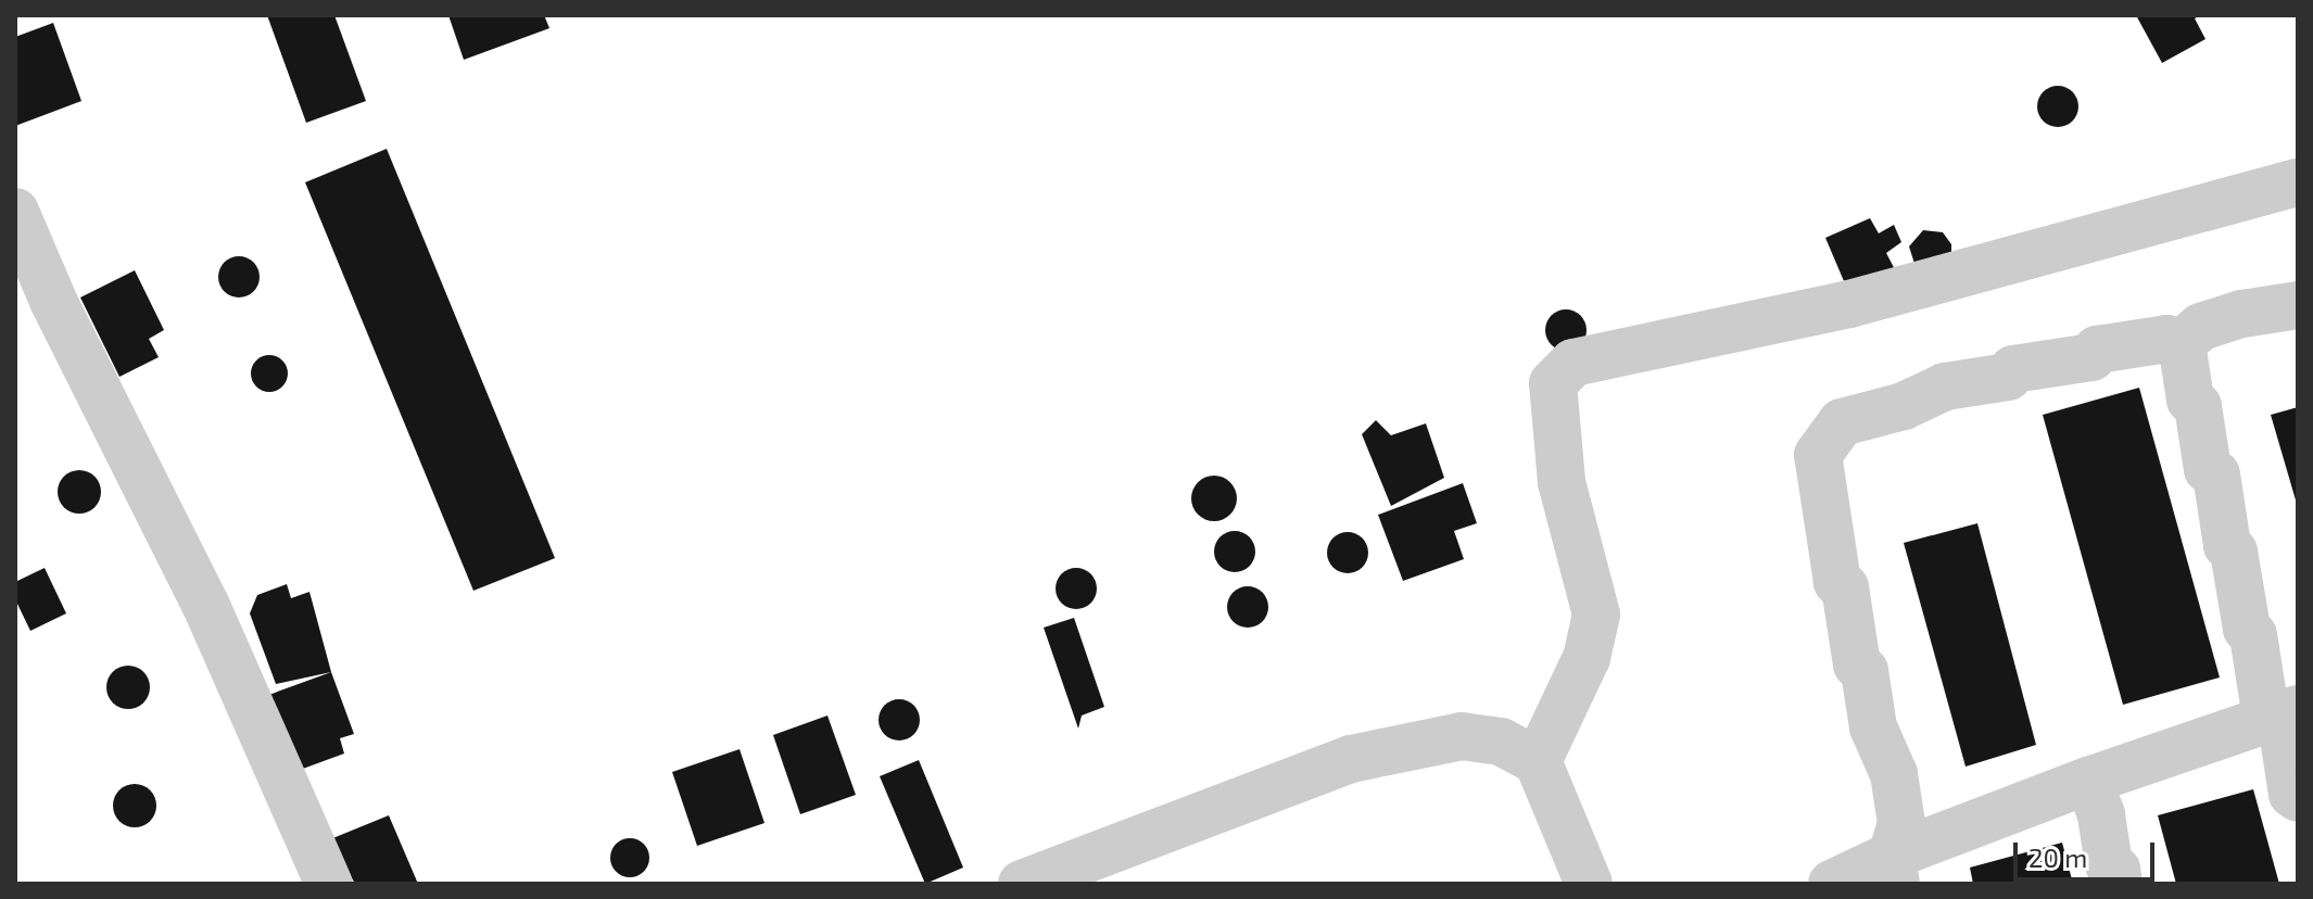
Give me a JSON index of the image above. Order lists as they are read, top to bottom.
{
  "scale_bar": "20 m"
}
